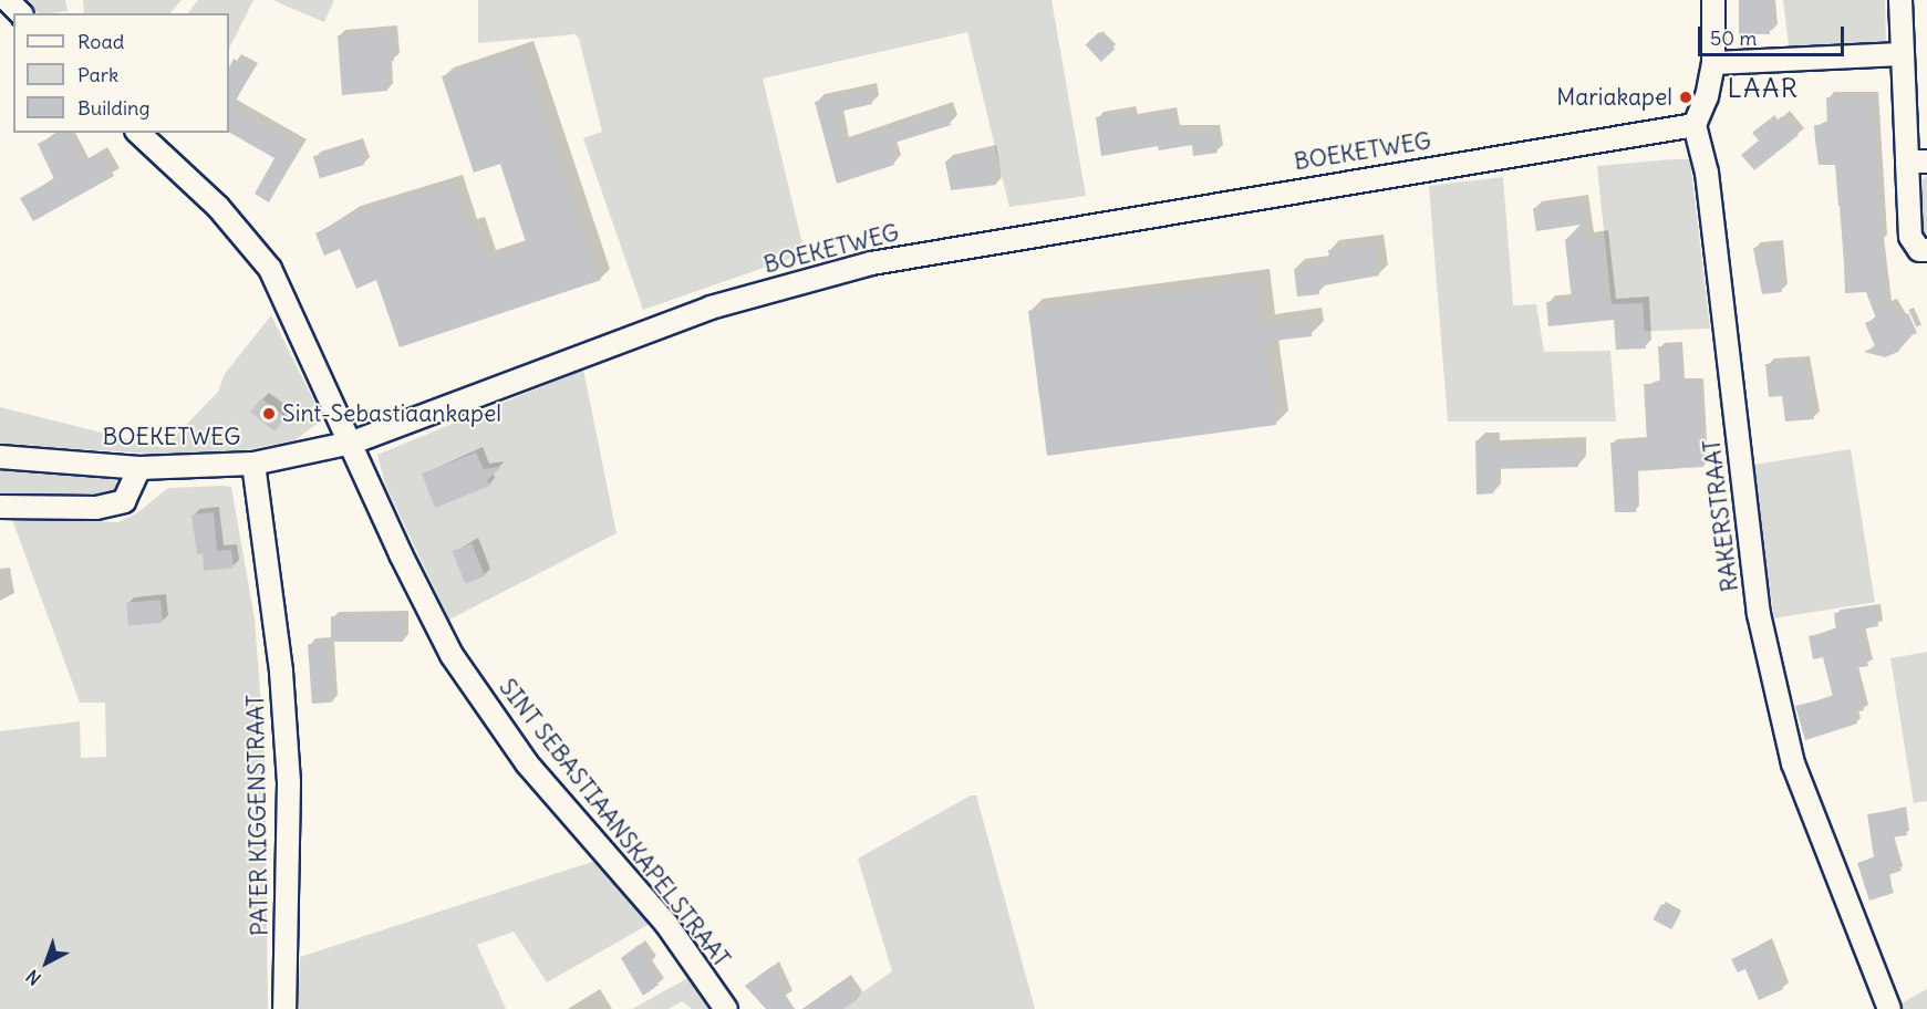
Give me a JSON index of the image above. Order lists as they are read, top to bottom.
{
  "streets": {
    "street": [
      "BOEKETWEG",
      "RAKERSTRAAT",
      "PATER KIGGENSTRAAT",
      "SINT SEBASTIAANSKAPELSTRAAT"
    ]
  },
  "crossings": [
    ["BOEKETWEG", "RAKERSTRAAT"],
    ["BOEKETWEG", "PATER KIGGENSTRAAT"],
    ["BOEKETWEG", "SINT SEBASTIAANSKAPELSTRAAT"]
  ],
  "districts": ["LAAR"],
  "places": ["Mariakapel", "Sint-Sebastiaankapel"],
  "legend": ["Road", "Park", "Building"],
  "scale_bar": "50 m",
  "north": "bottom left"
}
